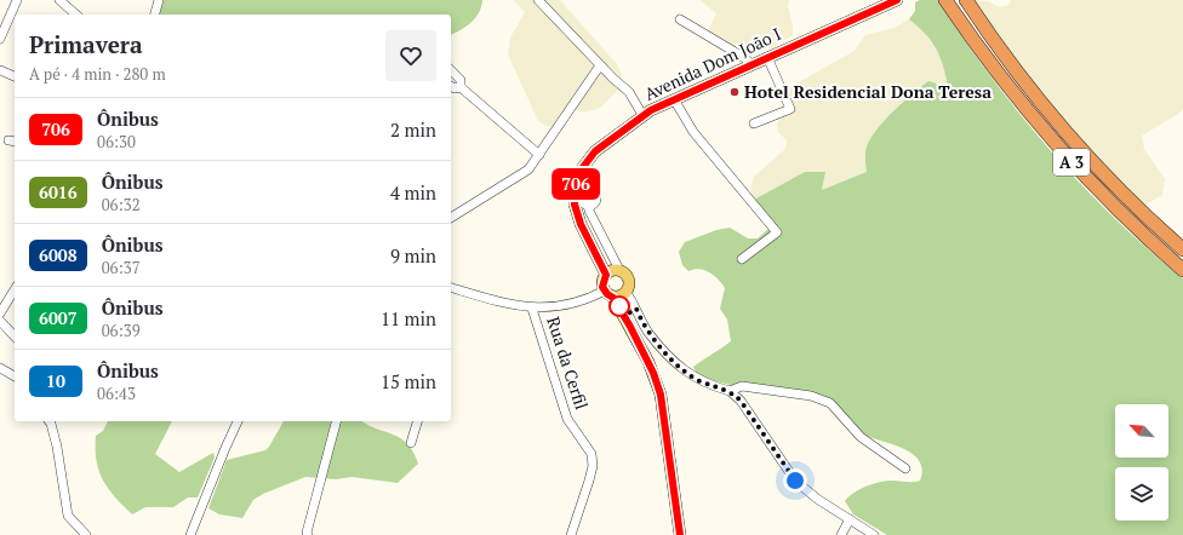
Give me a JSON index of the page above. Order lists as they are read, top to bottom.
{
  "streets": {
    "highway": ["A 3"],
    "main road": ["Avenida Dom João I"],
    "street": ["Rua da Cerfil"]
  },
  "places": ["Hotel Residencial Dona Teresa"],
  "lines": ["bus line 706"],
  "north": "top left",
  "page": {
    "on_map": "706",
    "heading": ["Primavera", "A pé · 4 min · 280 m"],
    "list": [
      {
        "mark": "706",
        "name": "Ônibus",
        "note": "06:30",
        "value": "2 min"
      },
      {
        "mark": "6016",
        "name": "Ônibus",
        "note": "06:32",
        "value": "4 min"
      },
      {
        "mark": "6008",
        "name": "Ônibus",
        "note": "06:37",
        "value": "9 min"
      },
      {
        "mark": "6007",
        "name": "Ônibus",
        "note": "06:39",
        "value": "11 min"
      },
      {
        "mark": "10",
        "name": "Ônibus",
        "note": "06:43",
        "value": "15 min"
      }
    ]
  }
}
